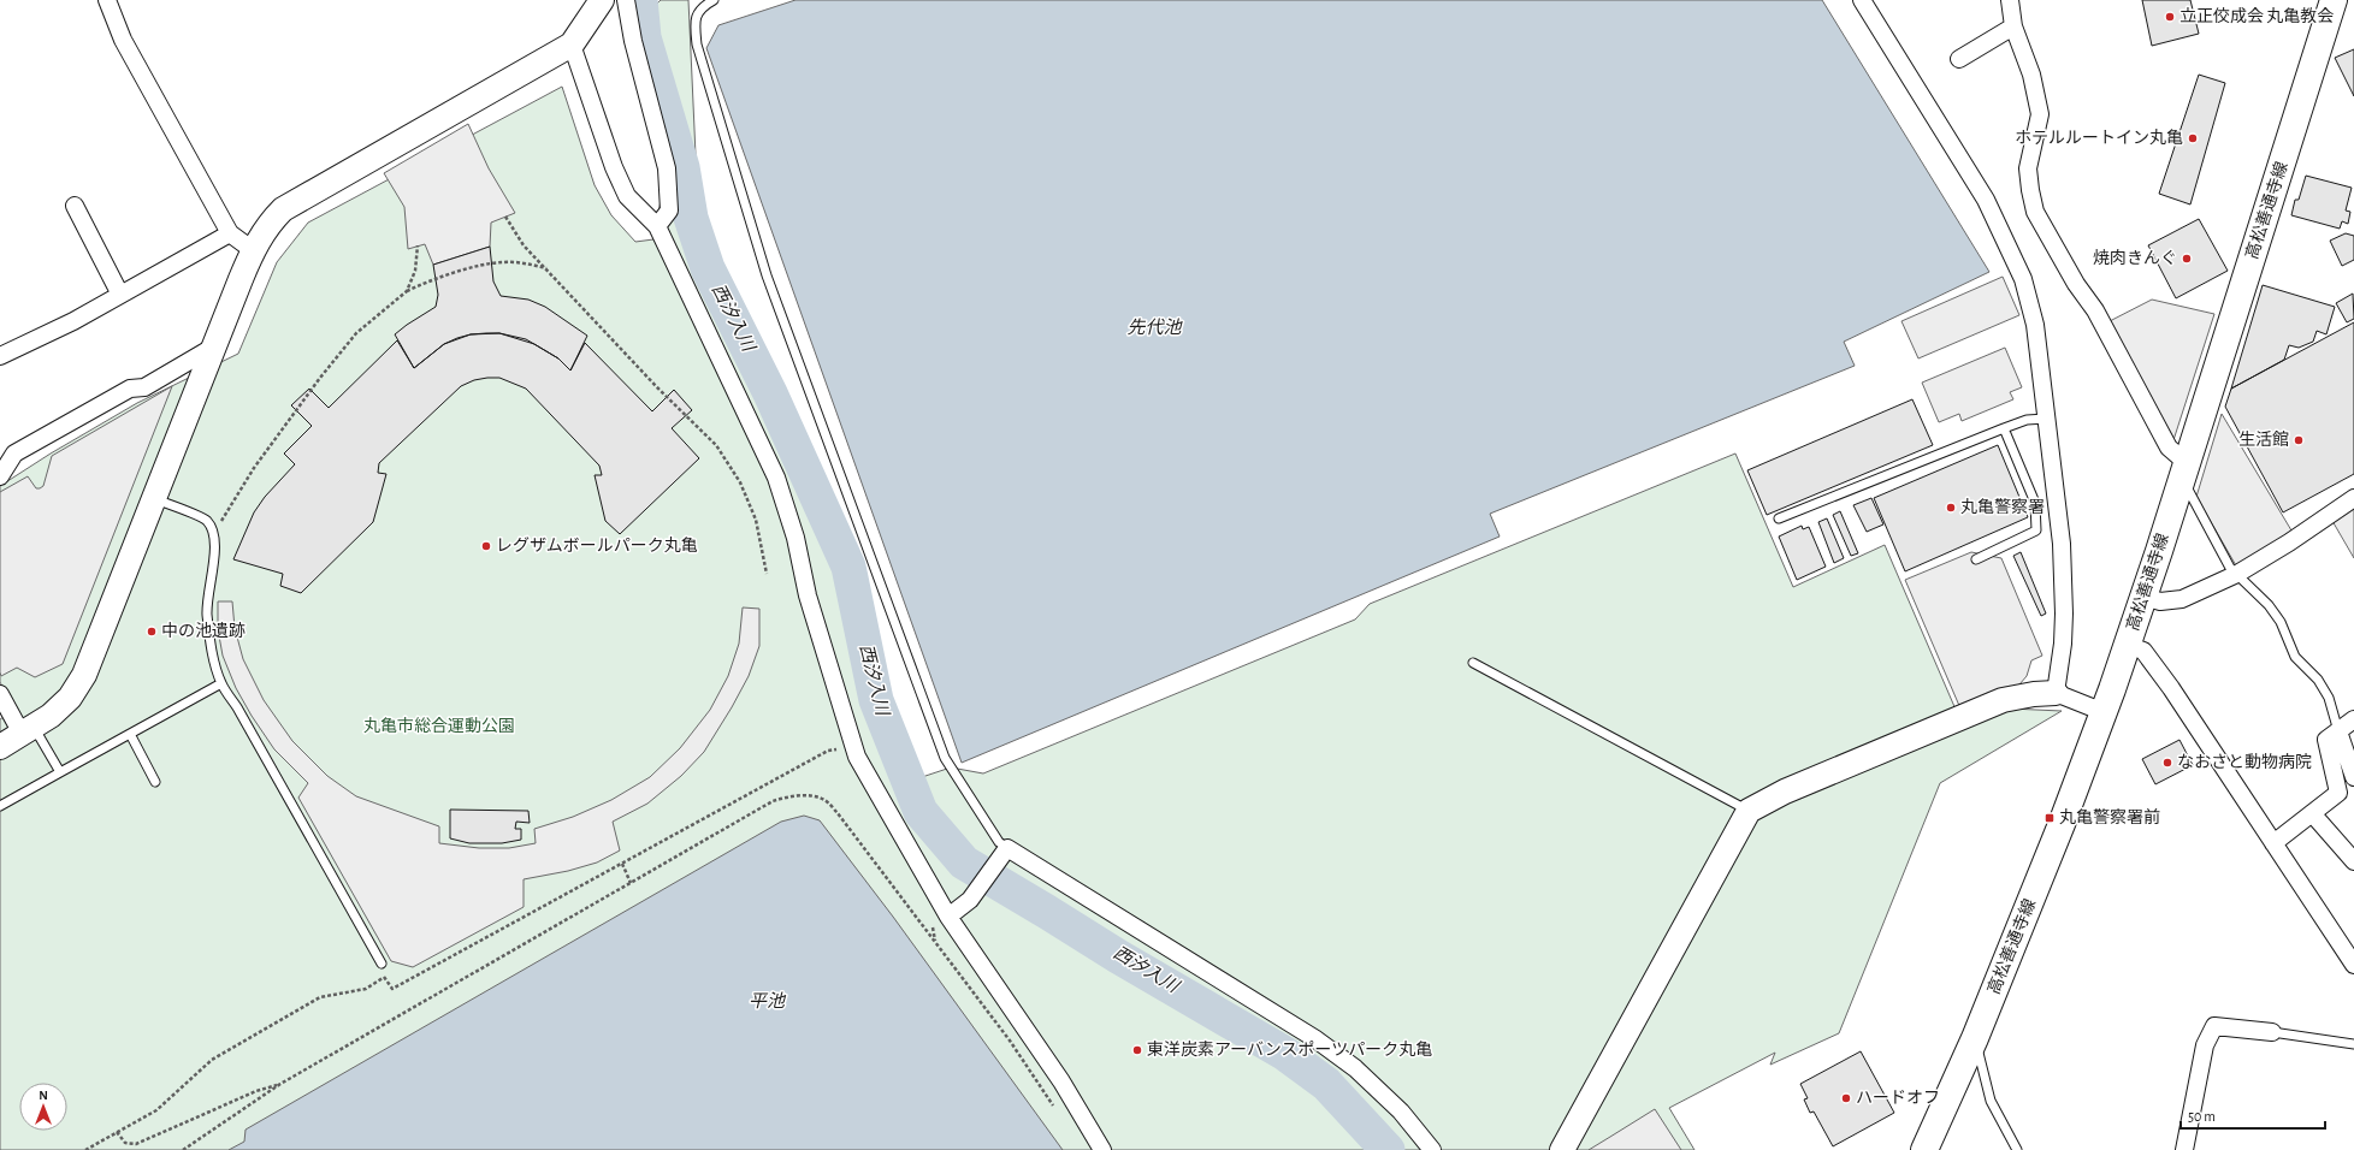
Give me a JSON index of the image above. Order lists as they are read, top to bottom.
{
  "streets": {
    "main road": ["高松善通寺線"]
  },
  "water": ["西汐入川", "先代池", "平池"],
  "parks": ["丸亀市総合運動公園"],
  "places": {
    "other": [
      "立正佼成会 丸亀教会",
      "ホテルルートイン丸亀",
      "焼肉きんぐ",
      "生活館",
      "丸亀警察署",
      "レグザムボールパーク丸亀",
      "中の池遺跡",
      "なおさと動物病院",
      "東洋炭素アーバンスポーツパーク丸亀",
      "ハードオフ"
    ],
    "transit": ["丸亀警察署前"]
  },
  "scale_bar": "50 m",
  "north": "top"
}
